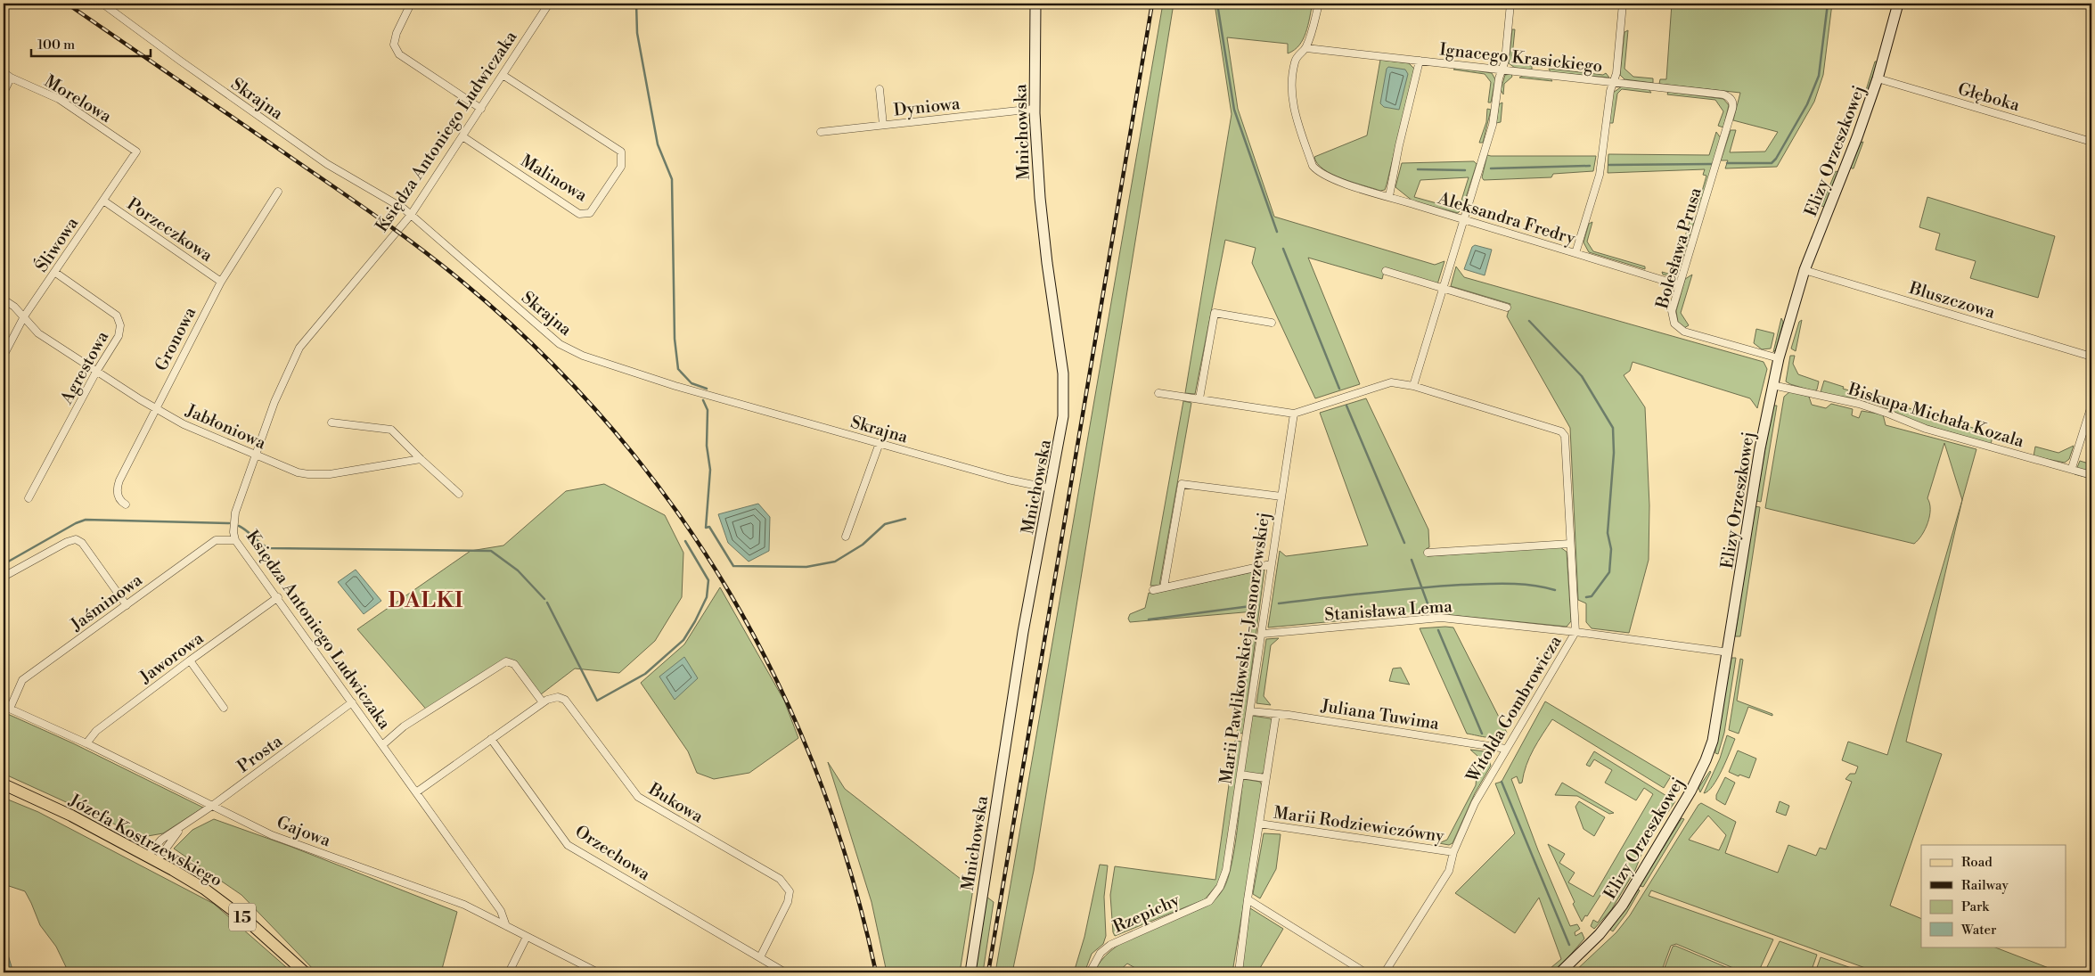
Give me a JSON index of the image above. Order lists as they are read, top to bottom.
{
  "streets": {
    "main road": ["Józefa Kostrzewskiego", "15"],
    "street": [
      "Ignacego Krasickiego",
      "Głęboka",
      "Morelowa",
      "Skrajna",
      "Dyniowa",
      "Księdza Antoniego Ludwiczaka",
      "Mnichowska",
      "Elizy Orzeszkowej",
      "Malinowa",
      "Aleksandra Fredry",
      "Porzeczkowa",
      "Śliwowa",
      "Bolesława Prusa",
      "Bluszczowa",
      "Gronowa",
      "Agrestowa",
      "Biskupa Michała Kozala",
      "Jabłoniowa",
      "Jaśminowa",
      "Stanisława Lema",
      "Marii Pawlikowskiej-Jasnorzewskiej",
      "Jaworowa",
      "Witolda Gombrowicza",
      "Juliana Tuwima",
      "Prosta",
      "Bukowa",
      "Marii Rodziewiczówny",
      "Gajowa",
      "Orzechowa",
      "Rzepichy"
    ]
  },
  "crossings": [
    ["Ignacego Krasickiego", "Aleksandra Fredry"],
    ["Ignacego Krasickiego", "Bolesława Prusa"],
    ["Głęboka", "Elizy Orzeszkowej"],
    ["Morelowa", "Śliwowa"],
    ["Skrajna", "Księdza Antoniego Ludwiczaka"],
    ["Skrajna", "Mnichowska"],
    ["Dyniowa", "Mnichowska"],
    ["Księdza Antoniego Ludwiczaka", "Malinowa"],
    ["Księdza Antoniego Ludwiczaka", "Jabłoniowa"],
    ["Księdza Antoniego Ludwiczaka", "Jaśminowa"],
    ["Księdza Antoniego Ludwiczaka", "Jaworowa"],
    ["Księdza Antoniego Ludwiczaka", "Prosta"],
    ["Księdza Antoniego Ludwiczaka", "Gajowa"],
    ["Elizy Orzeszkowej", "Bolesława Prusa"],
    ["Elizy Orzeszkowej", "Bluszczowa"],
    ["Elizy Orzeszkowej", "Biskupa Michała Kozala"],
    ["Elizy Orzeszkowej", "Stanisława Lema"],
    ["Aleksandra Fredry", "Bolesława Prusa"],
    ["Porzeczkowa", "Śliwowa"],
    ["Porzeczkowa", "Gronowa"],
    ["Śliwowa", "Agrestowa"],
    ["Śliwowa", "Jabłoniowa"],
    ["Gronowa", "Jabłoniowa"],
    ["Agrestowa", "Jabłoniowa"],
    ["Jaśminowa", "Gajowa"],
    ["Stanisława Lema", "Marii Pawlikowskiej-Jasnorzewskiej"],
    ["Stanisława Lema", "Witolda Gombrowicza"],
    ["Marii Pawlikowskiej-Jasnorzewskiej", "Witolda Gombrowicza"],
    ["Marii Pawlikowskiej-Jasnorzewskiej", "Juliana Tuwima"],
    ["Marii Pawlikowskiej-Jasnorzewskiej", "Rzepichy"],
    ["Jaworowa", "Gajowa"],
    ["Witolda Gombrowicza", "Juliana Tuwima"],
    ["Witolda Gombrowicza", "Marii Rodziewiczówny"],
    ["Prosta", "Gajowa"],
    ["Prosta", "Józefa Kostrzewskiego"],
    ["Bukowa", "Orzechowa"]
  ],
  "districts": ["DALKI"],
  "legend": [
    "Road",
    "Railway",
    "Park",
    "Water"
  ],
  "scale_bar": "100 m"
}
